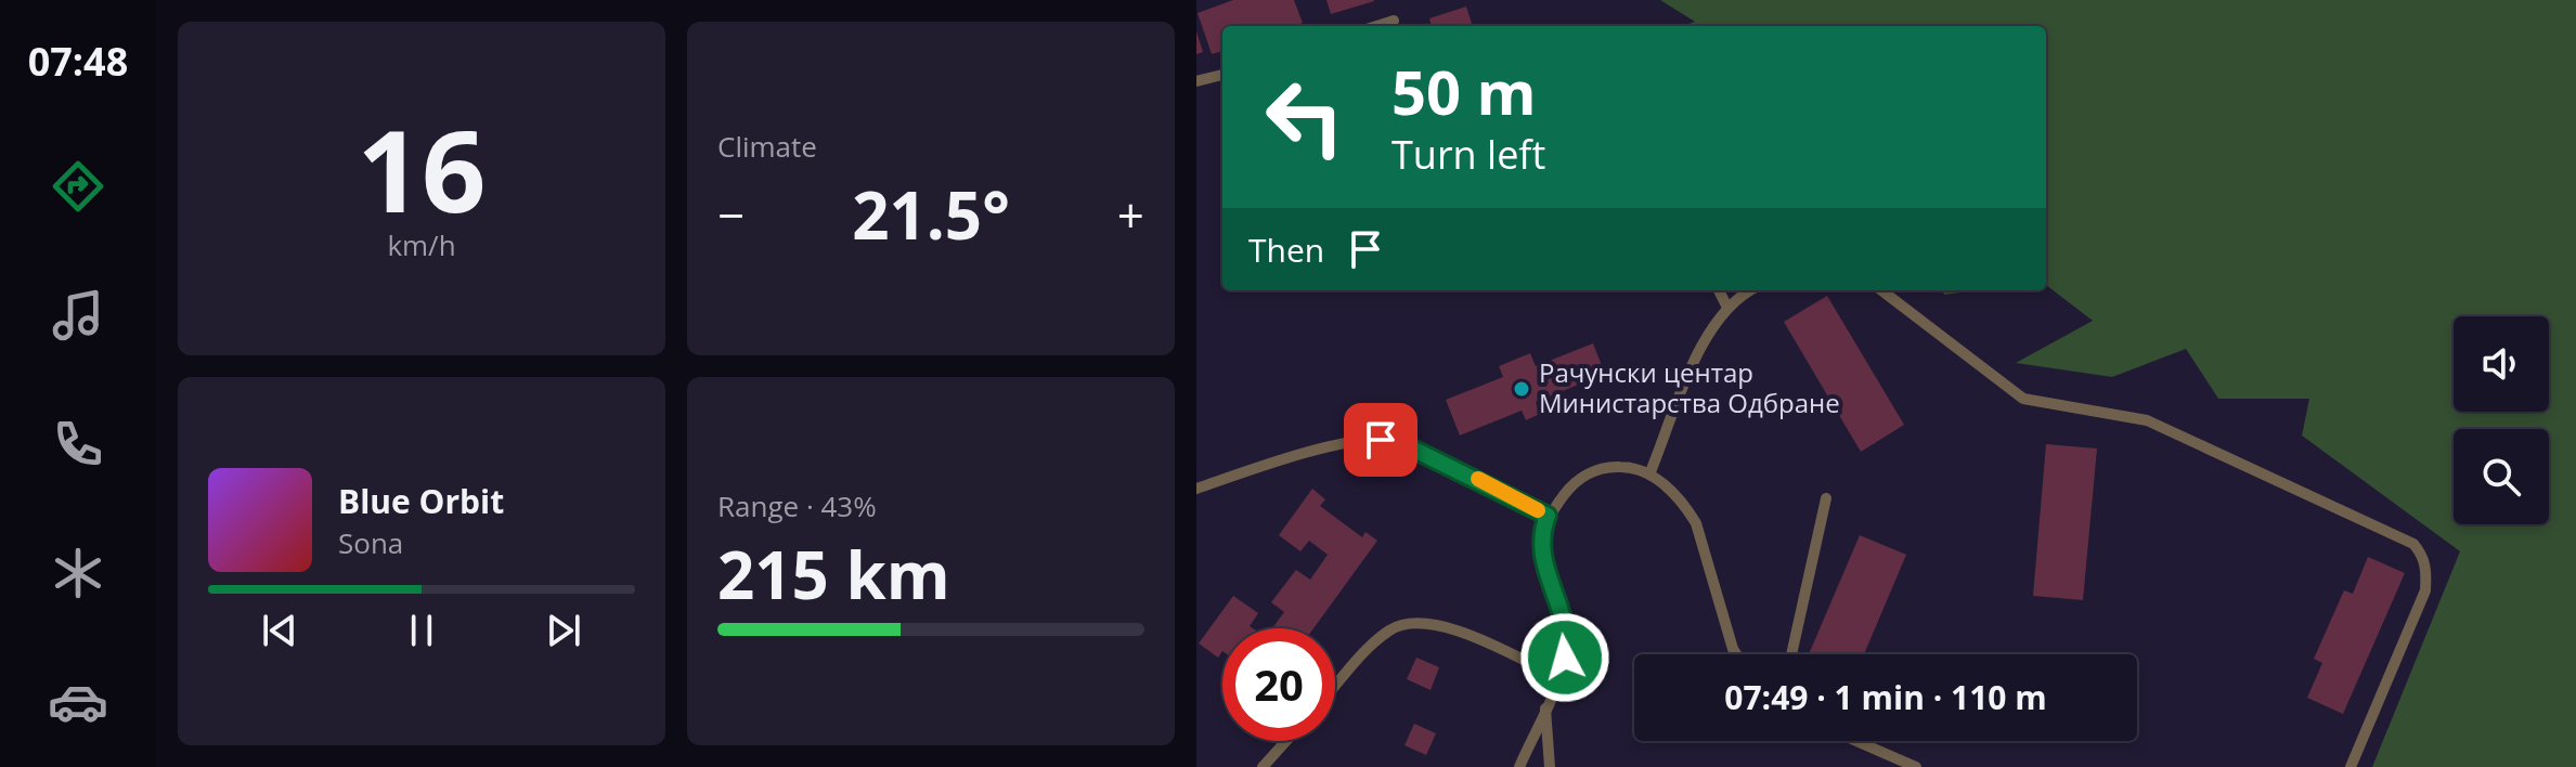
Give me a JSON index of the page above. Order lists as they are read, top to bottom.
{
  "places": ["Рачунски центар Министарства Одбране"],
  "page": {
    "tabs": "07:48",
    "tile": [
      ["16", "km/h"],
      "Climate",
      ["Range · 43%", "215 km"]
    ],
    "turn": ["50 m", "Turn left"],
    "heat": ["−", "21.5°", "+"],
    "then": "Then",
    "song": ["Blue Orbit", "Sona"],
    "limit": "20",
    "trip": "07:49 · 1 min · 110 m"
  }
}
